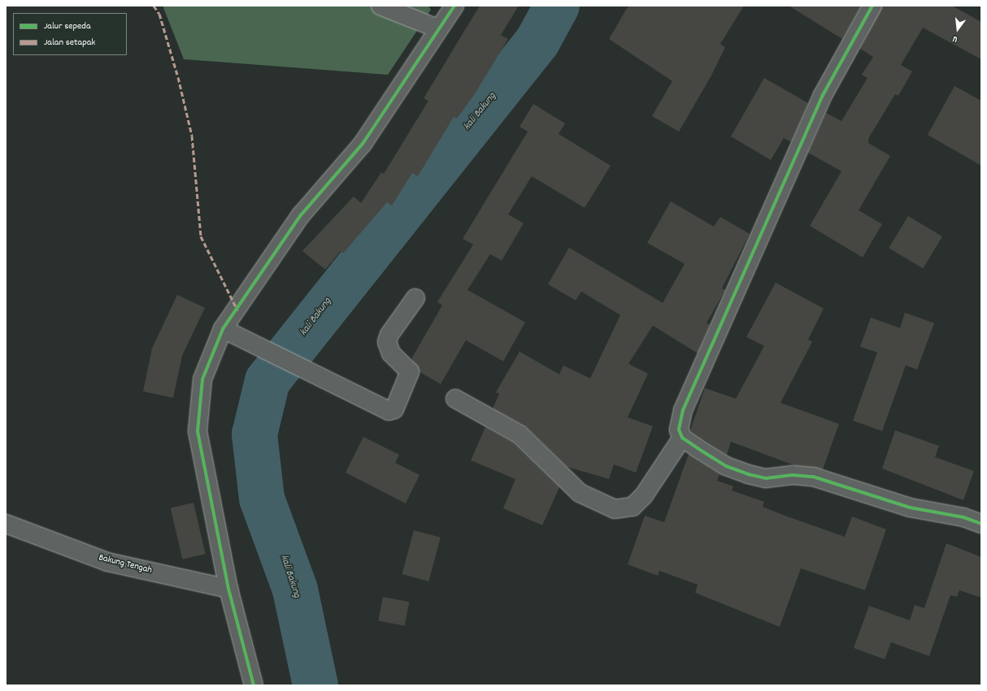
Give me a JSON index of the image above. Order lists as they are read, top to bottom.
{
  "streets": {
    "street": ["Bakung Tengah"]
  },
  "water": ["kali Bakung"],
  "legend": ["Jalur sepeda", "Jalan setapak"],
  "north": "bottom"
}
